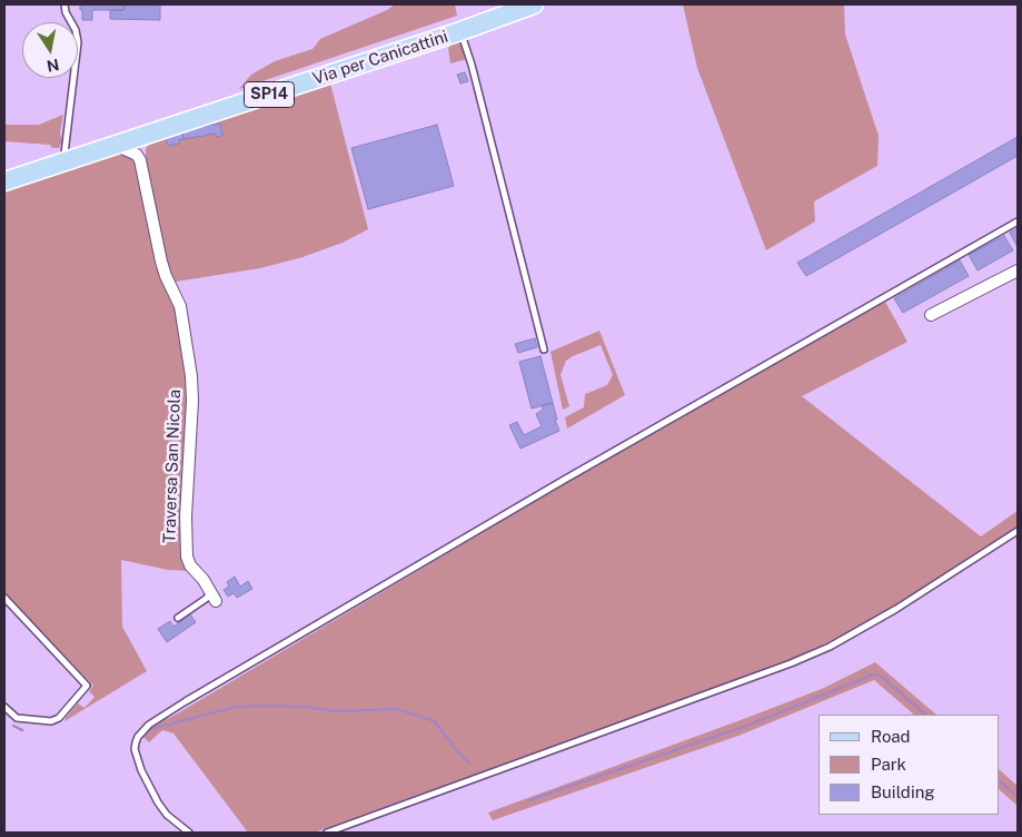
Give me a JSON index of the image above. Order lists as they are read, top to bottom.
{
  "streets": {
    "main road": ["Via per Canicattini", "SP14"],
    "street": ["Traversa San Nicola"]
  },
  "crossings": [
    ["Via per Canicattini", "Traversa San Nicola"]
  ],
  "legend": ["Road", "Park", "Building"],
  "north": "bottom"
}
